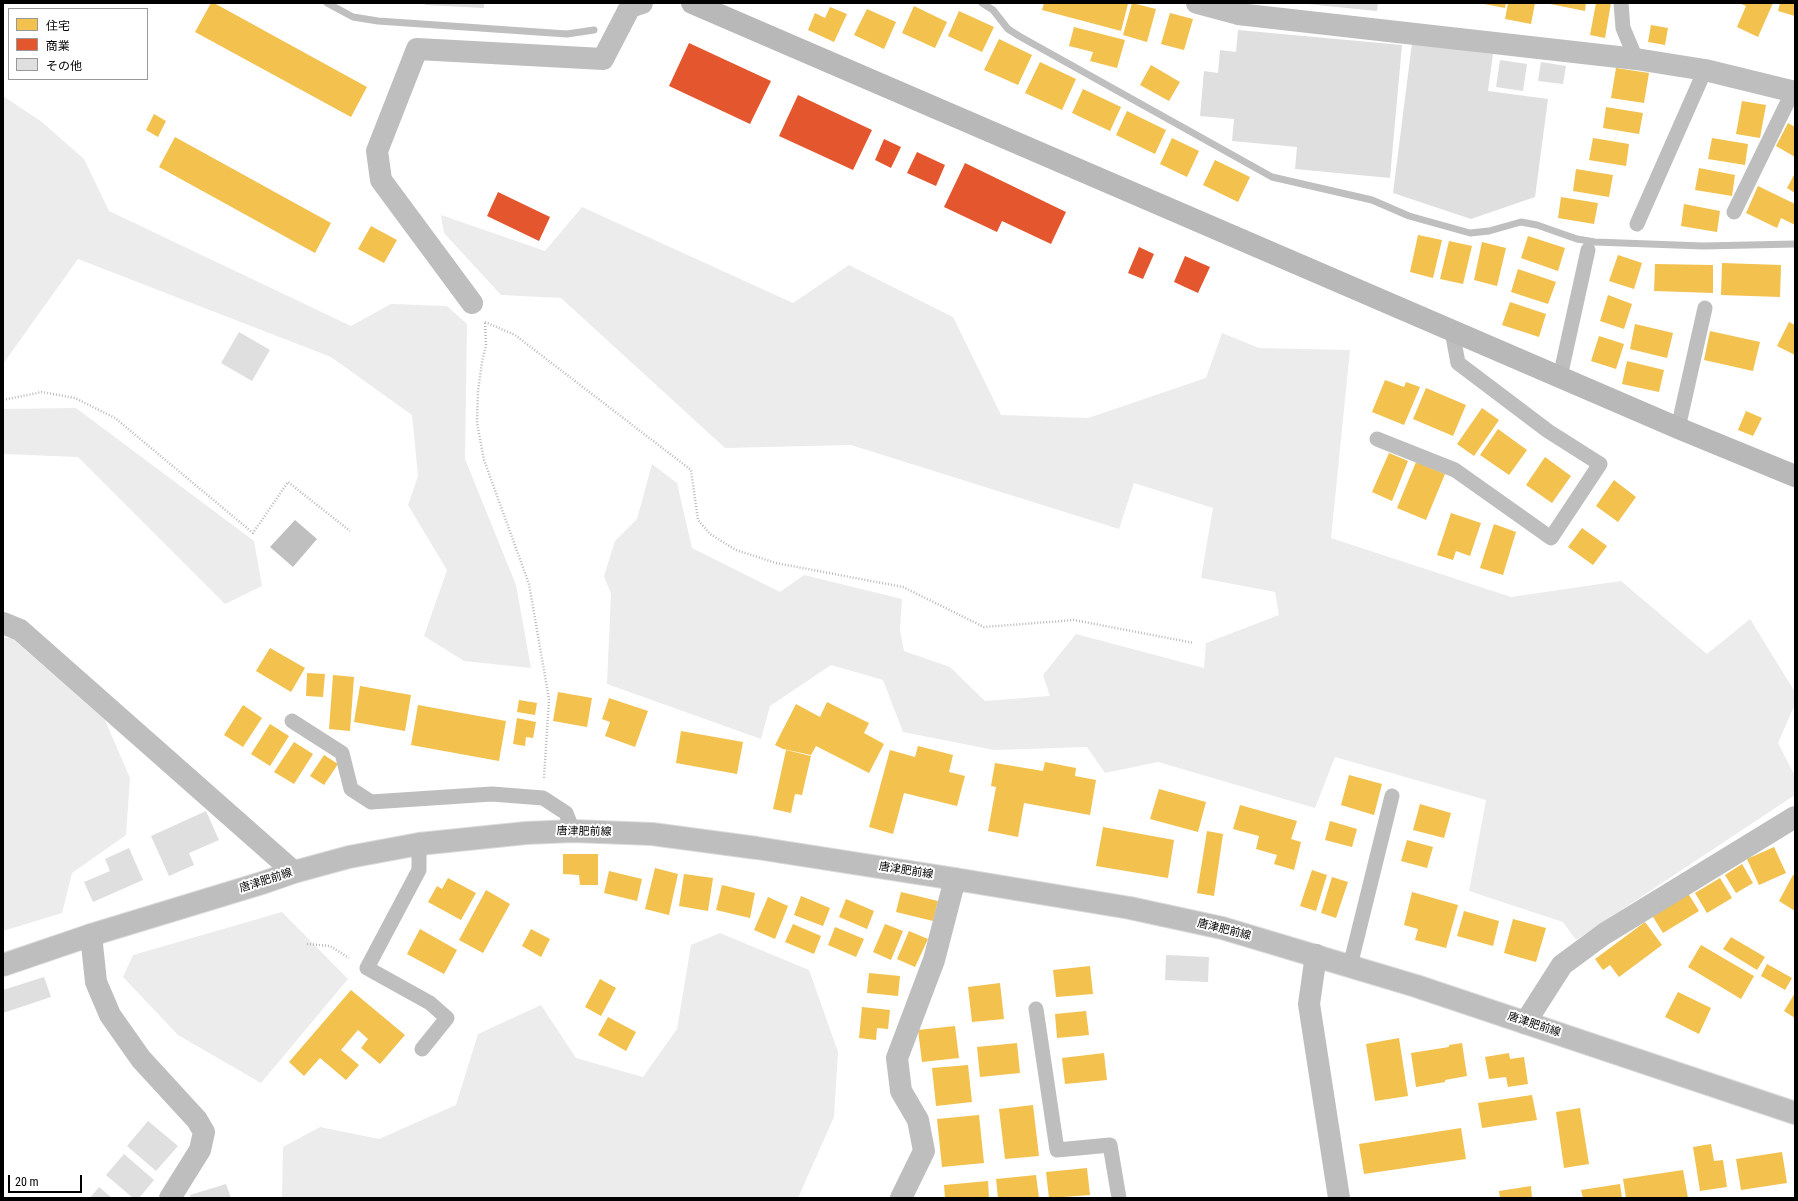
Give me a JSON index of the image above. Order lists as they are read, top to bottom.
{
  "streets": {
    "street": ["唐津肥前線"]
  },
  "legend": ["住宅", "商業", "その他"],
  "scale_bar": "20 m"
}
